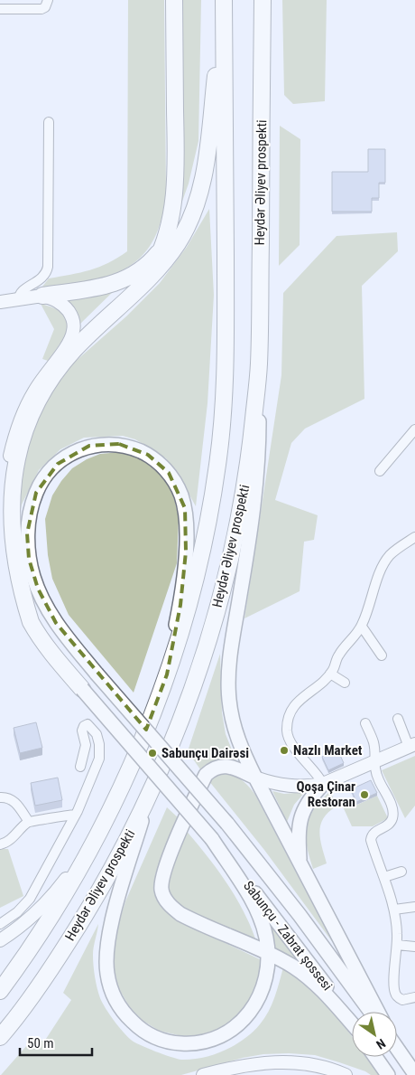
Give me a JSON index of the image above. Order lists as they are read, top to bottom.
{
  "streets": {
    "highway": ["Heydər Əliyev prospekti"],
    "main road": ["Sabunçu - Zabrat şossesi"]
  },
  "places": ["Nazlı Market", "Sabunçu Dairəsi", "Qoşa Çinar Restoran"],
  "scale_bar": "50 m",
  "north": "bottom right"
}
